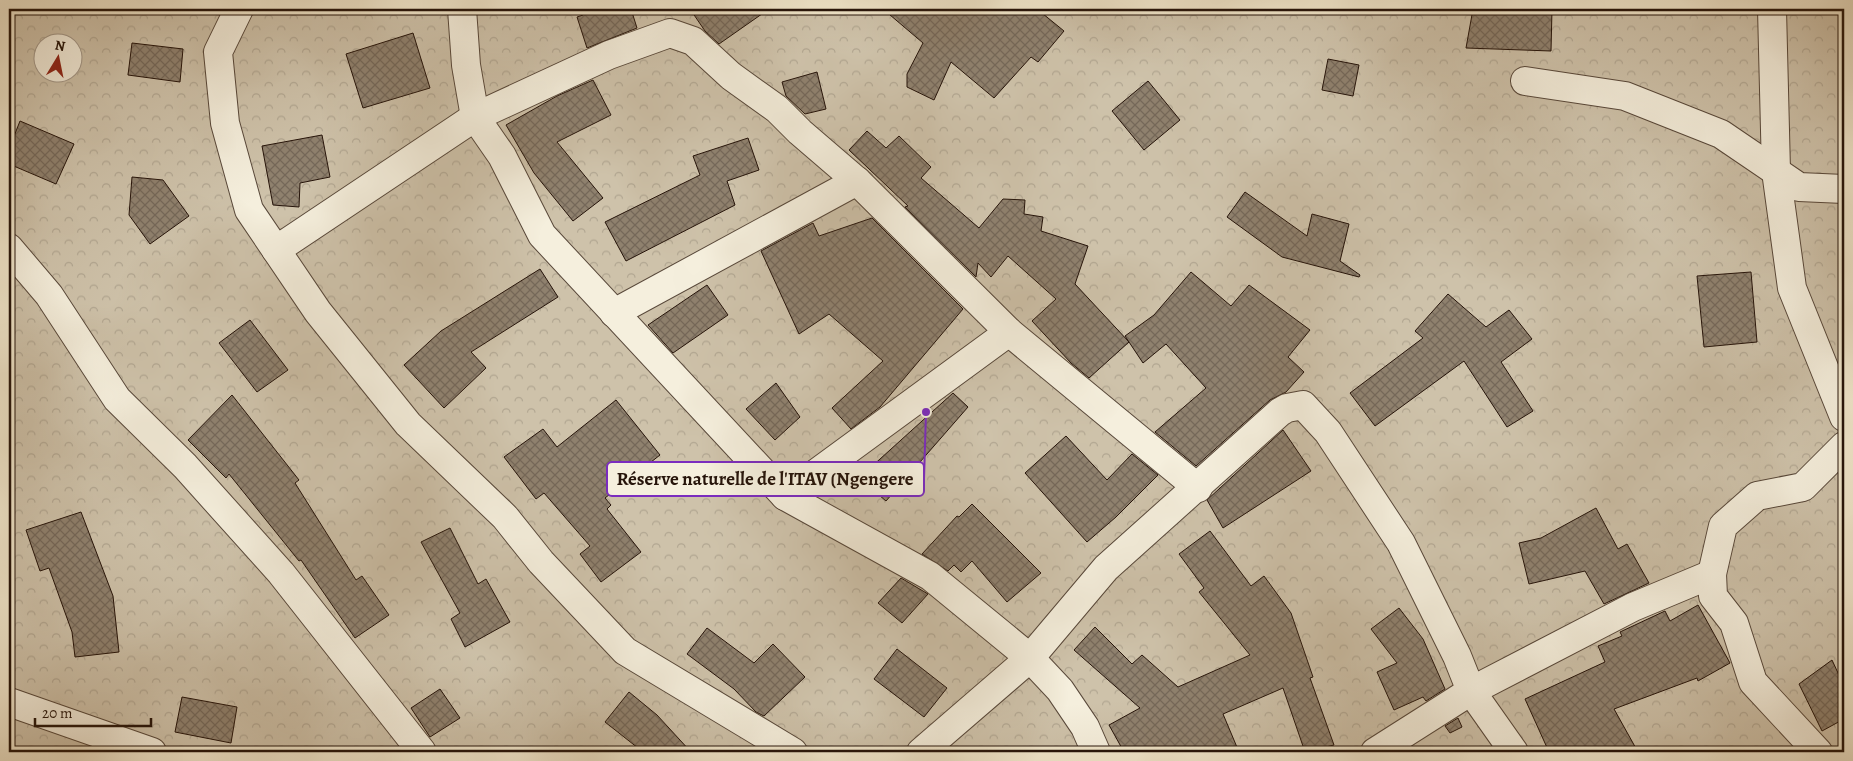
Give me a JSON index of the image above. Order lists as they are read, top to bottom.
{
  "places": ["Réserve naturelle de l'ITAV (Ngengere"],
  "scale_bar": "20 m",
  "north": "top"
}
